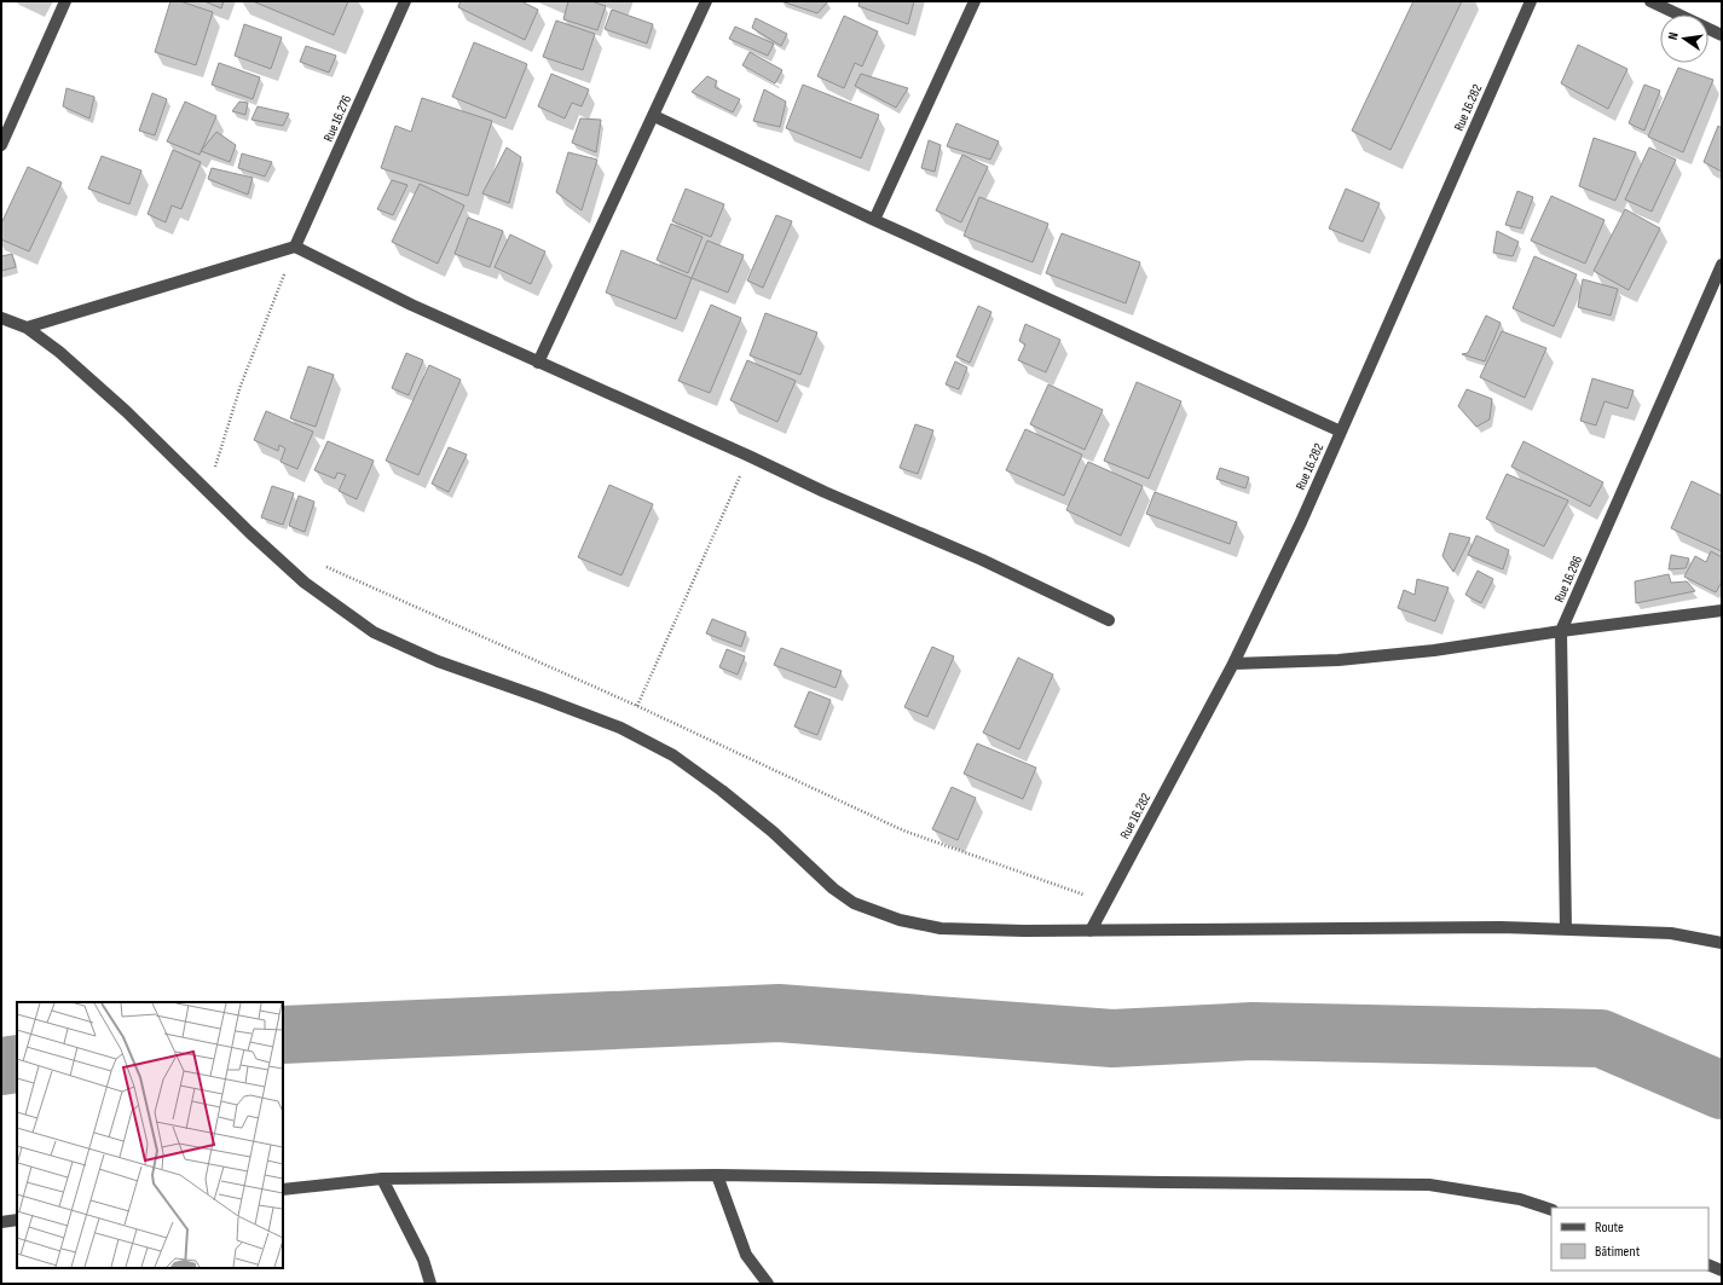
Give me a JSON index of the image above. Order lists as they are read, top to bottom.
{
  "streets": {
    "street": ["Rue 16.282", "Rue 16.276", "Rue 16.286"]
  },
  "legend": ["Route", "Bâtiment"],
  "north": "left"
}
